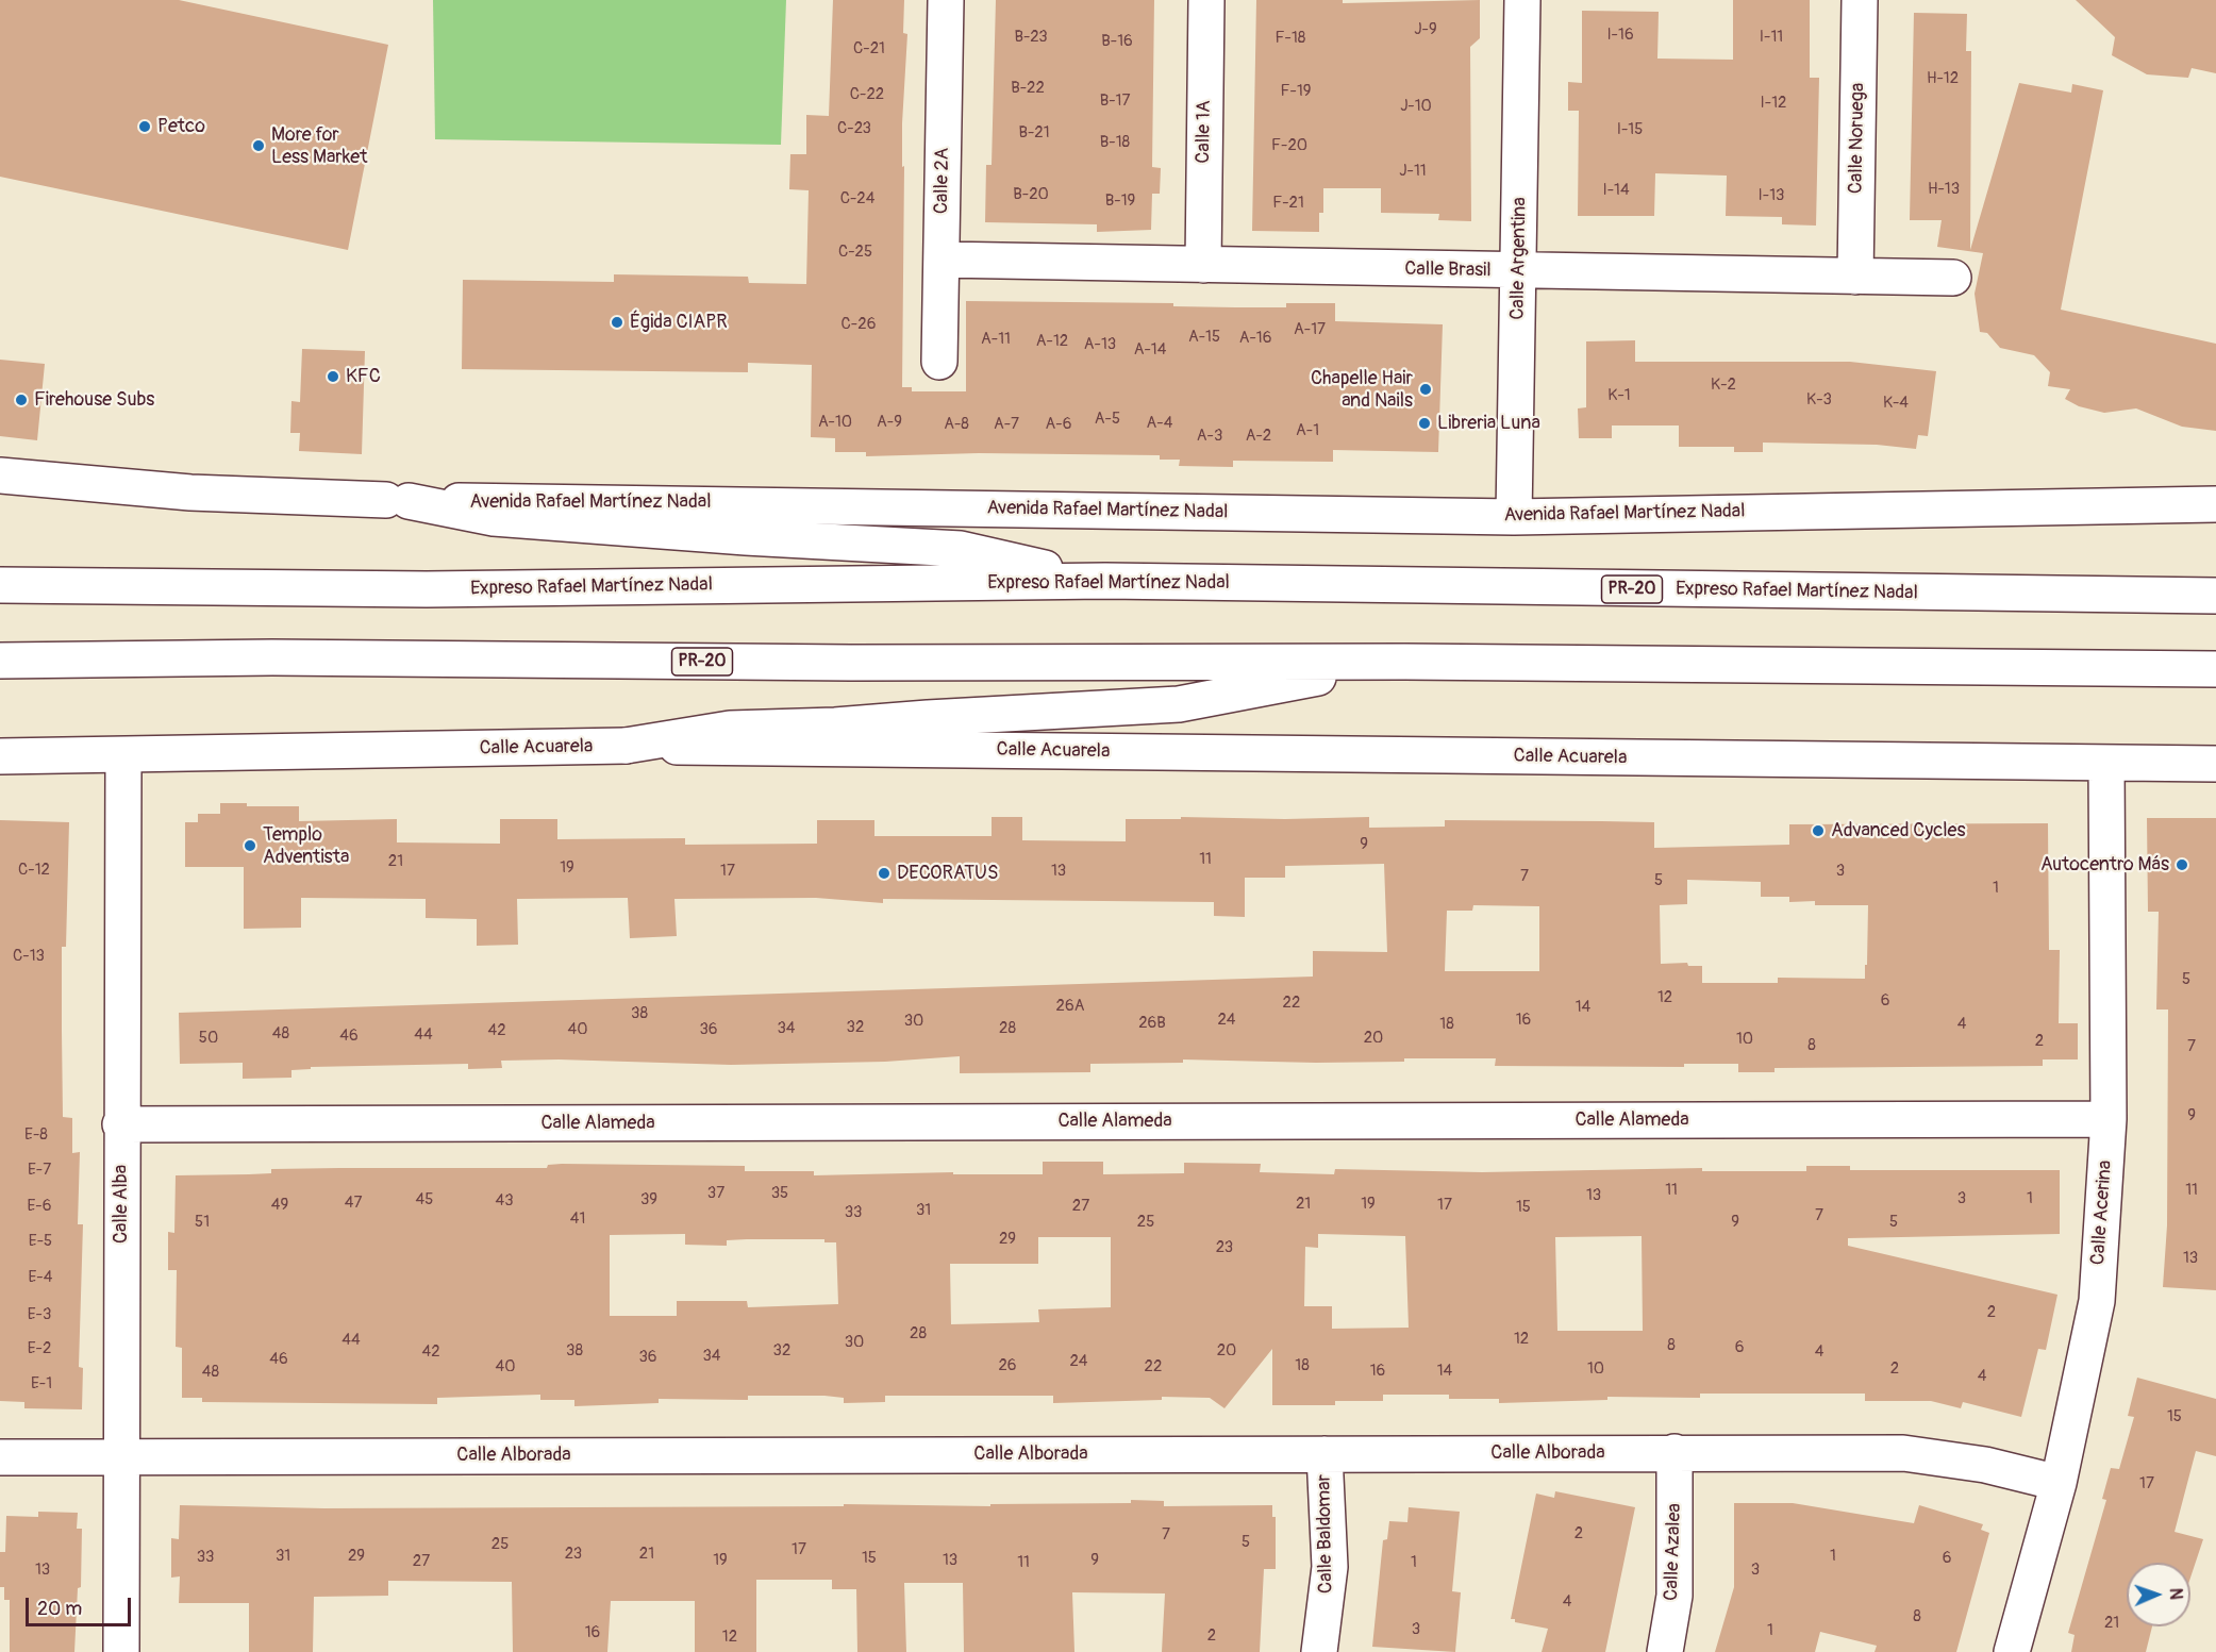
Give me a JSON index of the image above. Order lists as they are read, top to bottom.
{
  "streets": {
    "main road": [
      "Calle 1A",
      "Calle Noruega",
      "Calle 2A",
      "Calle Argentina",
      "Calle Brasil",
      "Avenida Rafael Martínez Nadal",
      "Expreso Rafael Martínez Nadal",
      "PR-20",
      "Calle Acuarela",
      "Calle Alameda",
      "Calle Alba",
      "Calle Acerina",
      "Calle Alborada",
      "Calle Baldomar",
      "Calle Azalea"
    ]
  },
  "crossings": [
    ["Calle 1A", "Calle Brasil"],
    ["Calle Noruega", "Calle Brasil"],
    ["Calle 2A", "Calle Brasil"],
    ["Calle Argentina", "Calle Brasil"],
    ["Calle Argentina", "Avenida Rafael Martínez Nadal"],
    ["Calle Acuarela", "Calle Alba"],
    ["Calle Acuarela", "Calle Acerina"],
    ["Calle Alameda", "Calle Alba"],
    ["Calle Alameda", "Calle Acerina"],
    ["Calle Alba", "Calle Alborada"],
    ["Calle Acerina", "Calle Alborada"],
    ["Calle Alborada", "Calle Baldomar"],
    ["Calle Alborada", "Calle Azalea"]
  ],
  "places": [
    "Petco",
    "More for Less Market",
    "Égida CIAPR",
    "KFC",
    "Chapelle Hair and Nails",
    "Firehouse Subs",
    "Libreria Luna",
    "Advanced Cycles",
    "Templo Adventista",
    "Autocentro Más",
    "DECORATUS"
  ],
  "house_numbers": [
    "J-9",
    "I-16",
    "B-23",
    "I-11",
    "F-18",
    "B-16",
    "C-21",
    "H-12",
    "B-22",
    "F-19",
    "C-22",
    "B-17",
    "I-12",
    "J-10",
    "C-23",
    "I-15",
    "B-21",
    "B-18",
    "F-20",
    "J-11",
    "H-13",
    "I-14",
    "B-20",
    "I-13",
    "C-24",
    "B-19",
    "F-21",
    "C-25",
    "C-26",
    "A-17",
    "A-15",
    "A-16",
    "A-11",
    "A-12",
    "A-13",
    "A-14",
    "K-2",
    "K-1",
    "K-3",
    "K-4",
    "A-5",
    "A-10",
    "A-9",
    "A-4",
    "A-8",
    "A-7",
    "A-6",
    "A-1",
    "A-3",
    "A-2",
    "9",
    "11",
    "21",
    "19",
    "C-12",
    "17",
    "13",
    "3",
    "7",
    "5",
    "1",
    "C-13",
    "5",
    "12",
    "6",
    "22",
    "26A",
    "14",
    "38",
    "24",
    "16",
    "30",
    "26B",
    "18",
    "4",
    "32",
    "34",
    "28",
    "40",
    "36",
    "42",
    "48",
    "44",
    "46",
    "50",
    "20",
    "10",
    "2",
    "8",
    "7",
    "9",
    "E-8",
    "E-7",
    "11",
    "11",
    "37",
    "35",
    "13",
    "3",
    "1",
    "45",
    "39",
    "43",
    "47",
    "21",
    "19",
    "49",
    "17",
    "E-6",
    "27",
    "15",
    "31",
    "33",
    "7",
    "41",
    "51",
    "25",
    "9",
    "5",
    "29",
    "E-5",
    "23",
    "13",
    "E-4",
    "2",
    "E-3",
    "28",
    "12",
    "44",
    "30",
    "8",
    "6",
    "E-2",
    "38",
    "32",
    "20",
    "42",
    "4",
    "34",
    "36",
    "46",
    "24",
    "26",
    "18",
    "40",
    "22",
    "10",
    "2",
    "16",
    "14",
    "48",
    "4",
    "E-1",
    "15",
    "17",
    "2",
    "7",
    "5",
    "25",
    "17",
    "23",
    "21",
    "31",
    "29",
    "1",
    "33",
    "15",
    "6",
    "19",
    "13",
    "9",
    "27",
    "11",
    "1",
    "13",
    "3",
    "4",
    "8",
    "21",
    "3",
    "1",
    "16",
    "2",
    "12"
  ],
  "scale_bar": "20 m",
  "north": "right"
}
